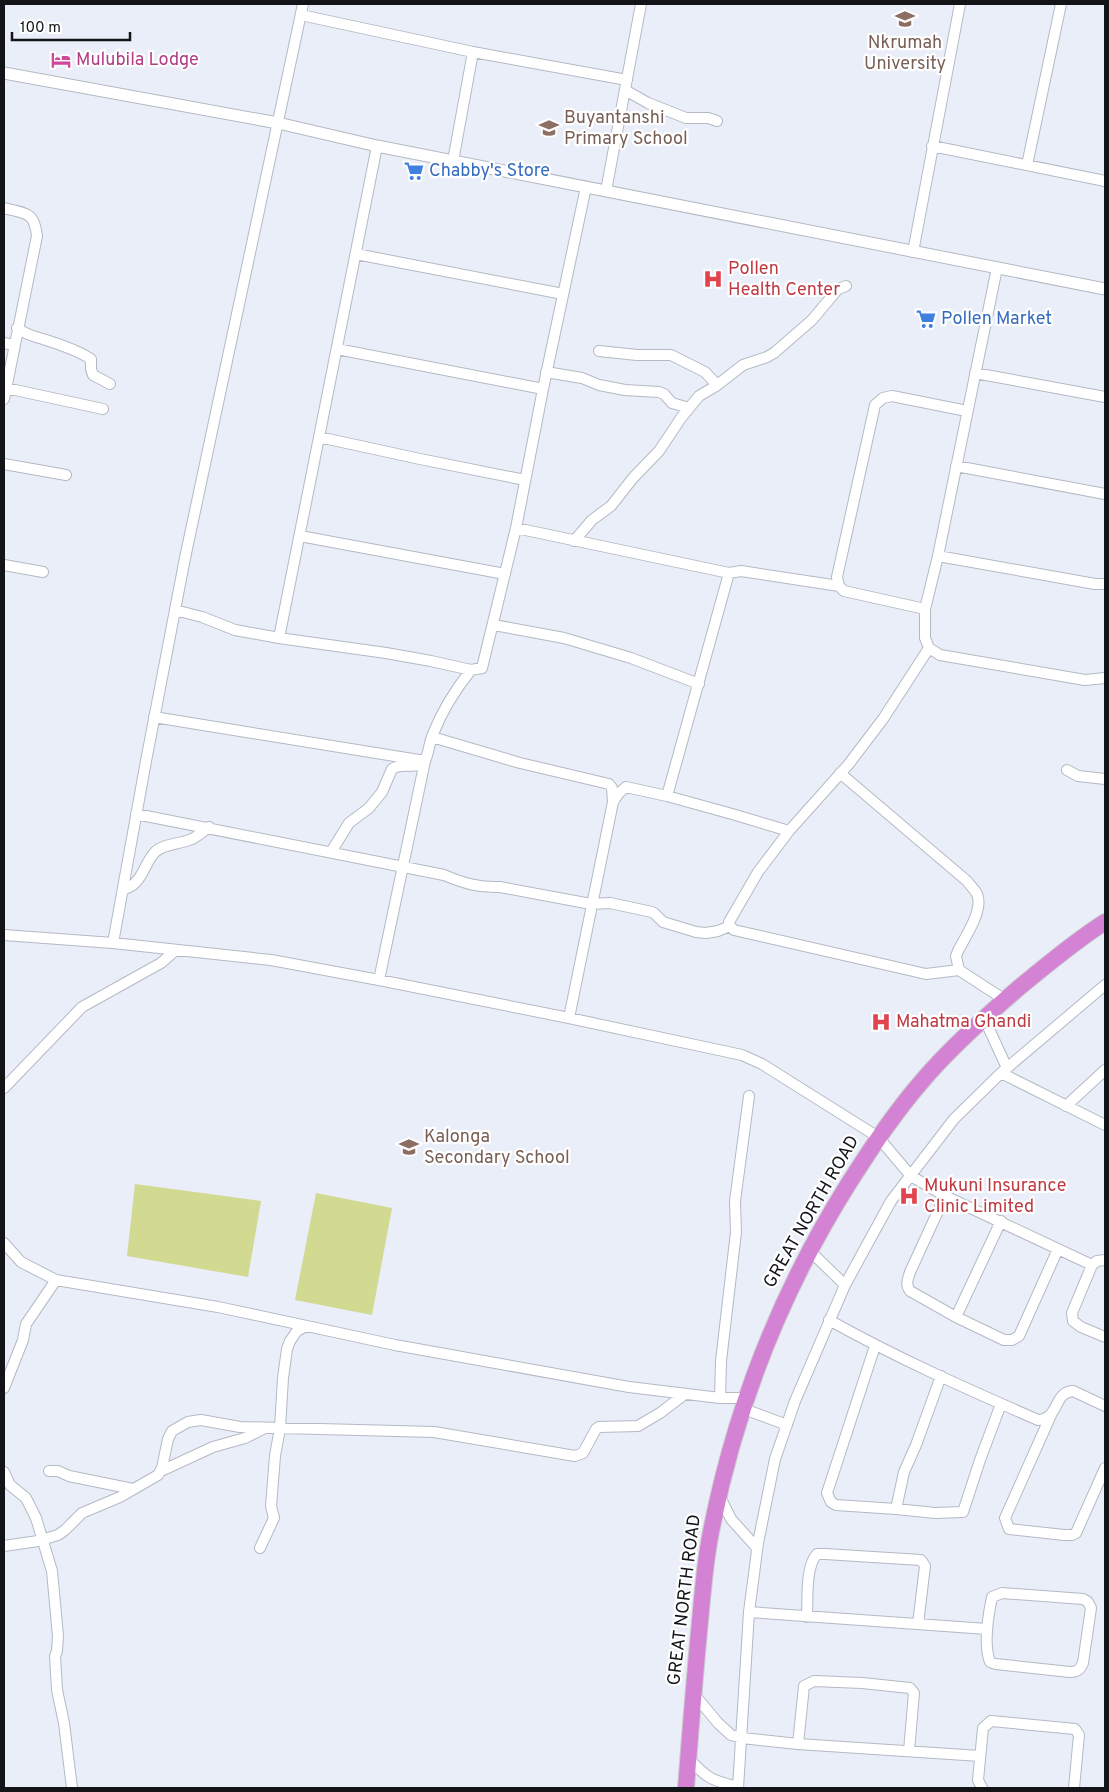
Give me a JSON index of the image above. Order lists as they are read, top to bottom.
{
  "streets": {
    "highway": ["GREAT NORTH ROAD"]
  },
  "places": {
    "school or university": ["Nkrumah University", "Buyantanshi Primary School", "Kalonga Secondary School"],
    "hotel": ["Mulubila Lodge"],
    "supermarket": ["Chabby's Store", "Pollen Market"],
    "hospital": ["Pollen Health Center", "Mahatma Ghandi", "Mukuni Insurance Clinic Limited"]
  },
  "scale_bar": "100 m"
}
